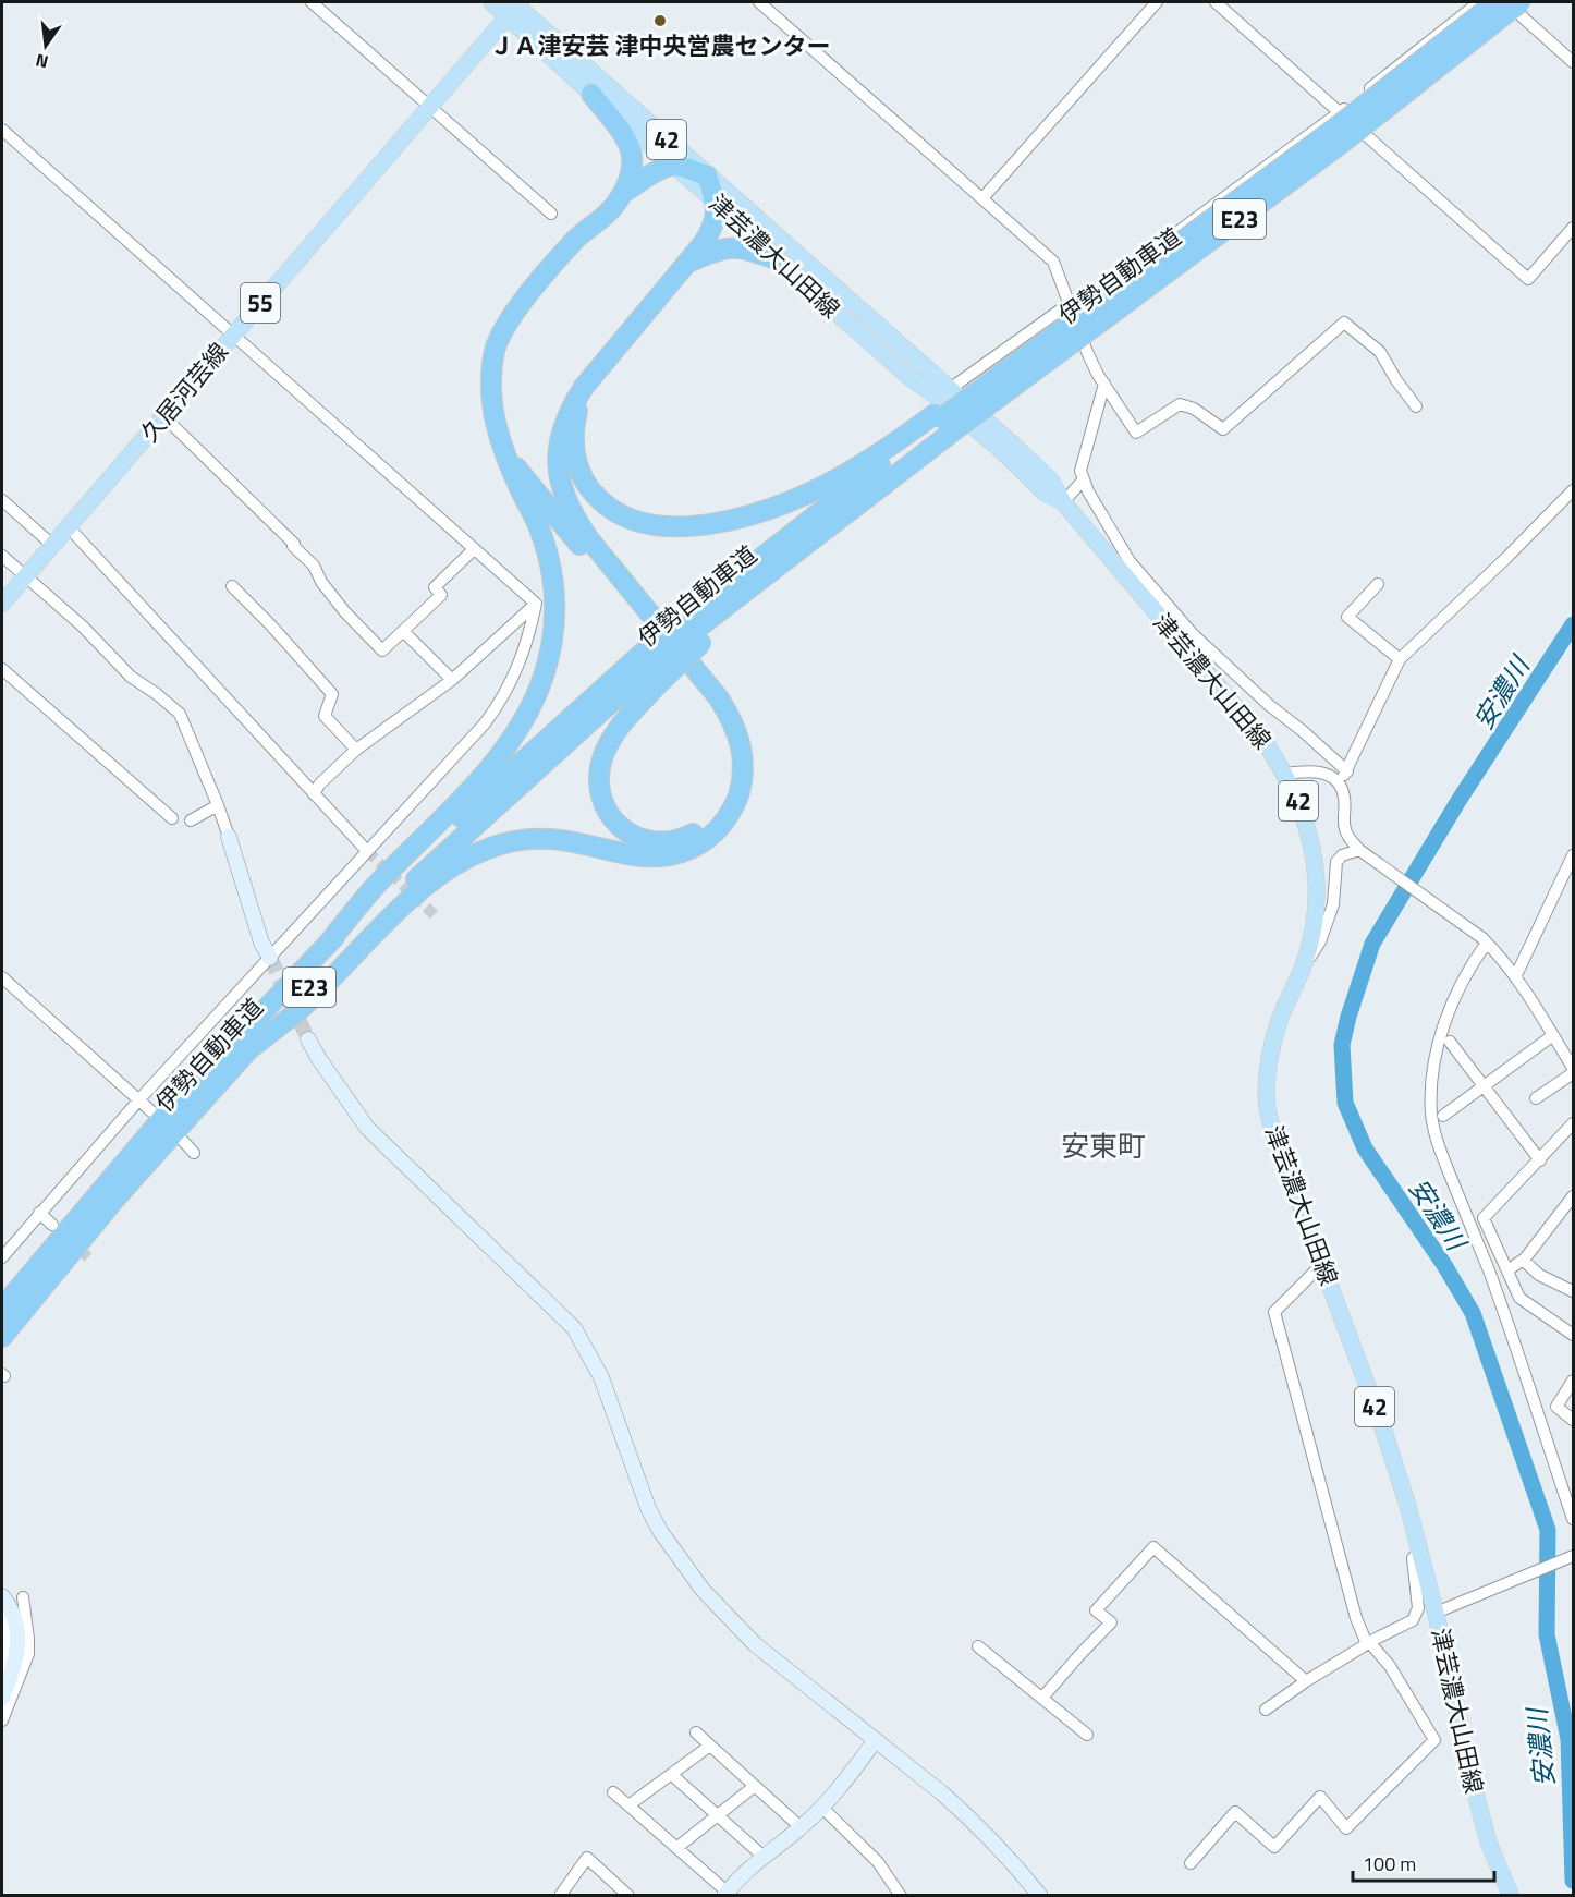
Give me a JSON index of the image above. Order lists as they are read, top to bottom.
{
  "streets": {
    "highway": ["E23", "伊勢自動車道"],
    "main road": [
      "42",
      "津芸濃大山田線",
      "55",
      "久居河芸線"
    ]
  },
  "crossings": [
    ["津芸濃大山田線", "久居河芸線"]
  ],
  "districts": ["安東町"],
  "water": ["安濃川"],
  "places": ["ＪＡ津安芸 津中央営農センター"],
  "scale_bar": "100 m",
  "north": "bottom"
}
